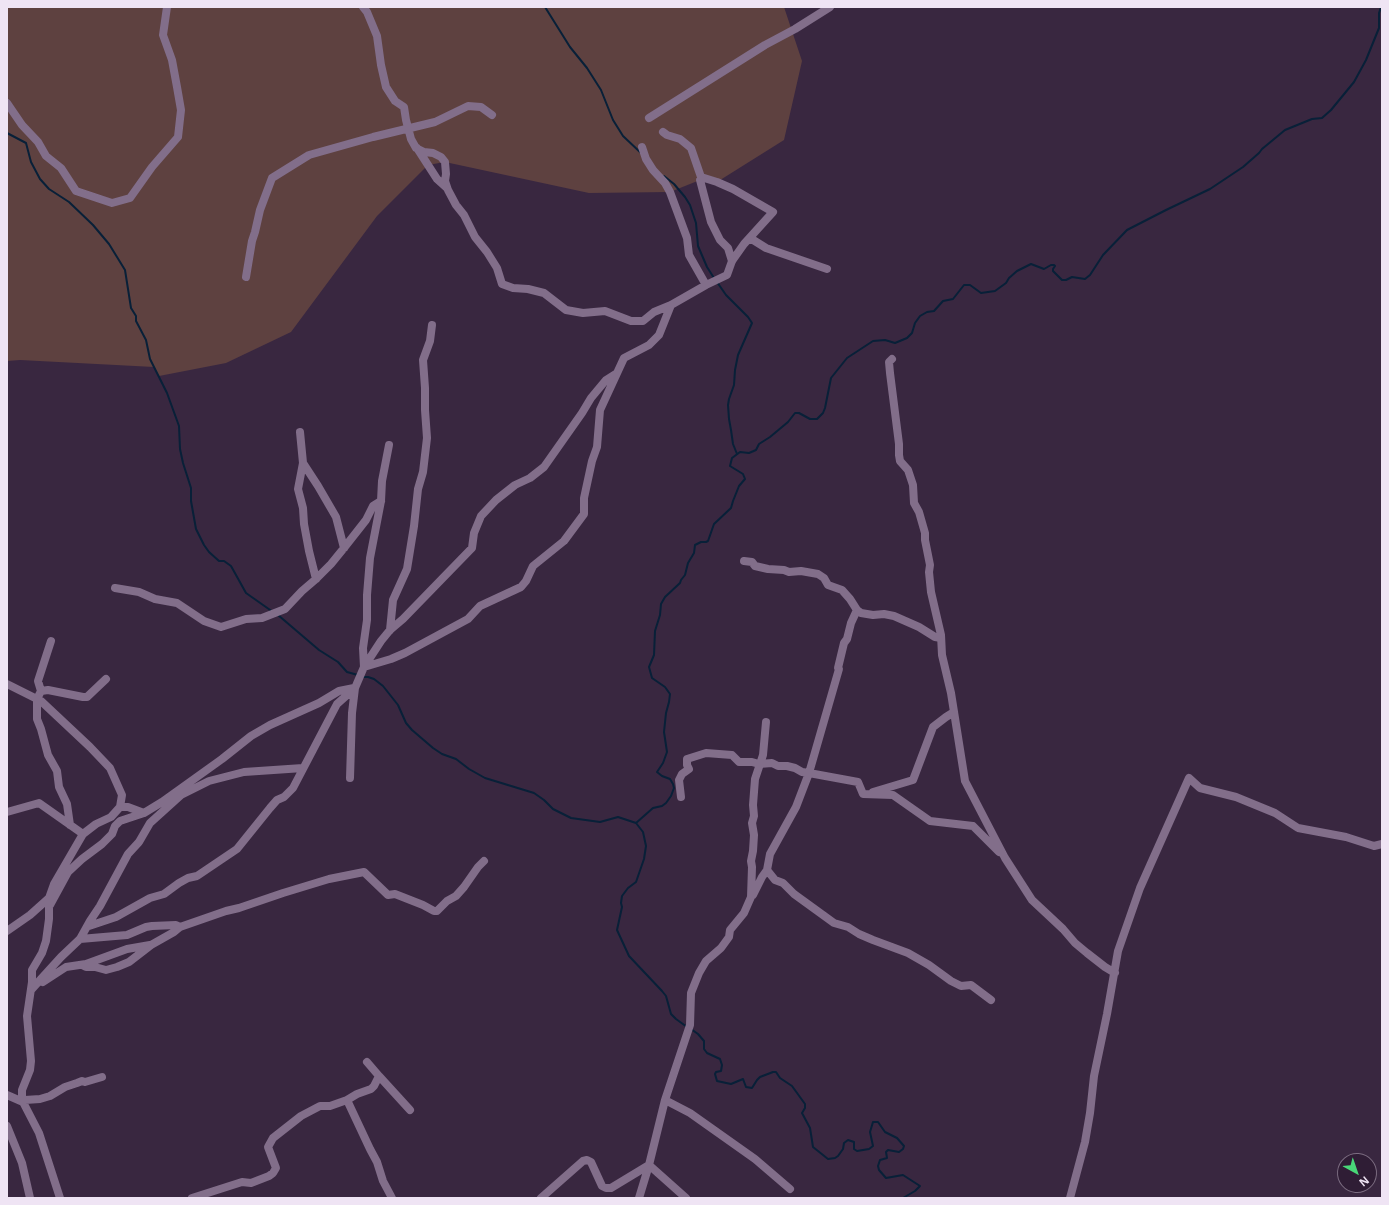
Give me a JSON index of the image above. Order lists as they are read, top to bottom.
{
  "north": "bottom right"
}
